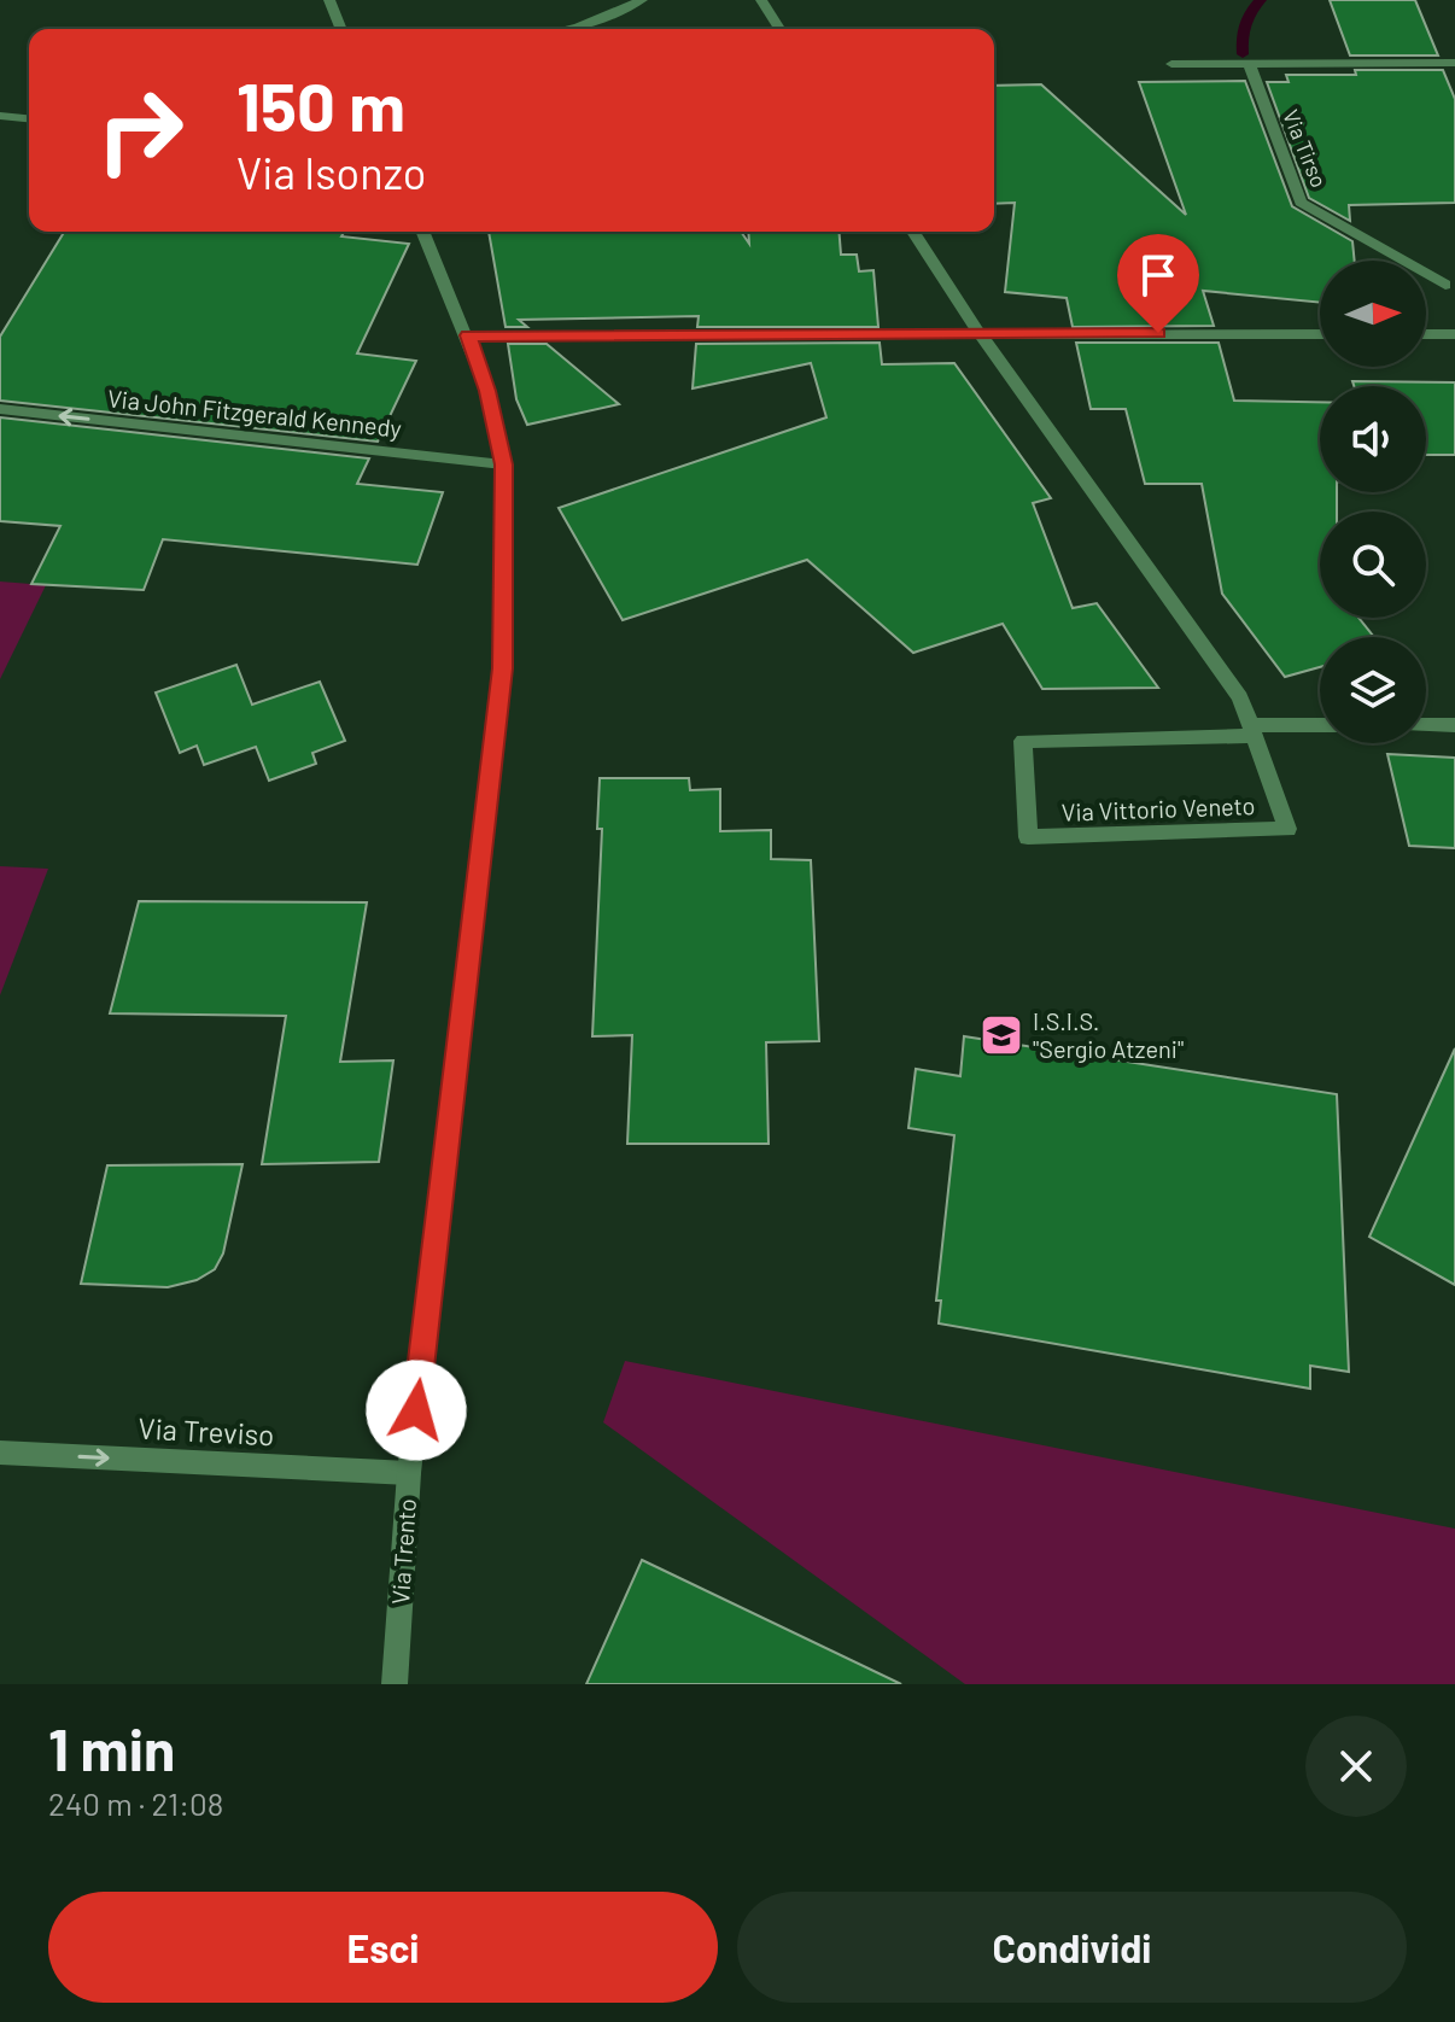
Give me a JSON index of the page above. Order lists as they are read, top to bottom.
{
  "streets": {
    "street": [
      "Via Tirso",
      "Via John Fitzgerald Kennedy",
      "Via Vittorio Veneto",
      "Via Treviso",
      "Via Trento"
    ]
  },
  "crossings": [
    ["Via John Fitzgerald Kennedy", "Via Trento"],
    ["Via Treviso", "Via Trento"]
  ],
  "one_way": ["Via John Fitzgerald Kennedy", "Via Treviso"],
  "places": {
    "school or university": ["I.S.I.S. \"Sergio Atzeni\""]
  },
  "north": "right",
  "page": {
    "turn": ["150 m", "Via Isonzo"],
    "heading": ["1 min", "240 m · 21:08"],
    "buttons": ["Esci", "Condividi"]
  }
}
